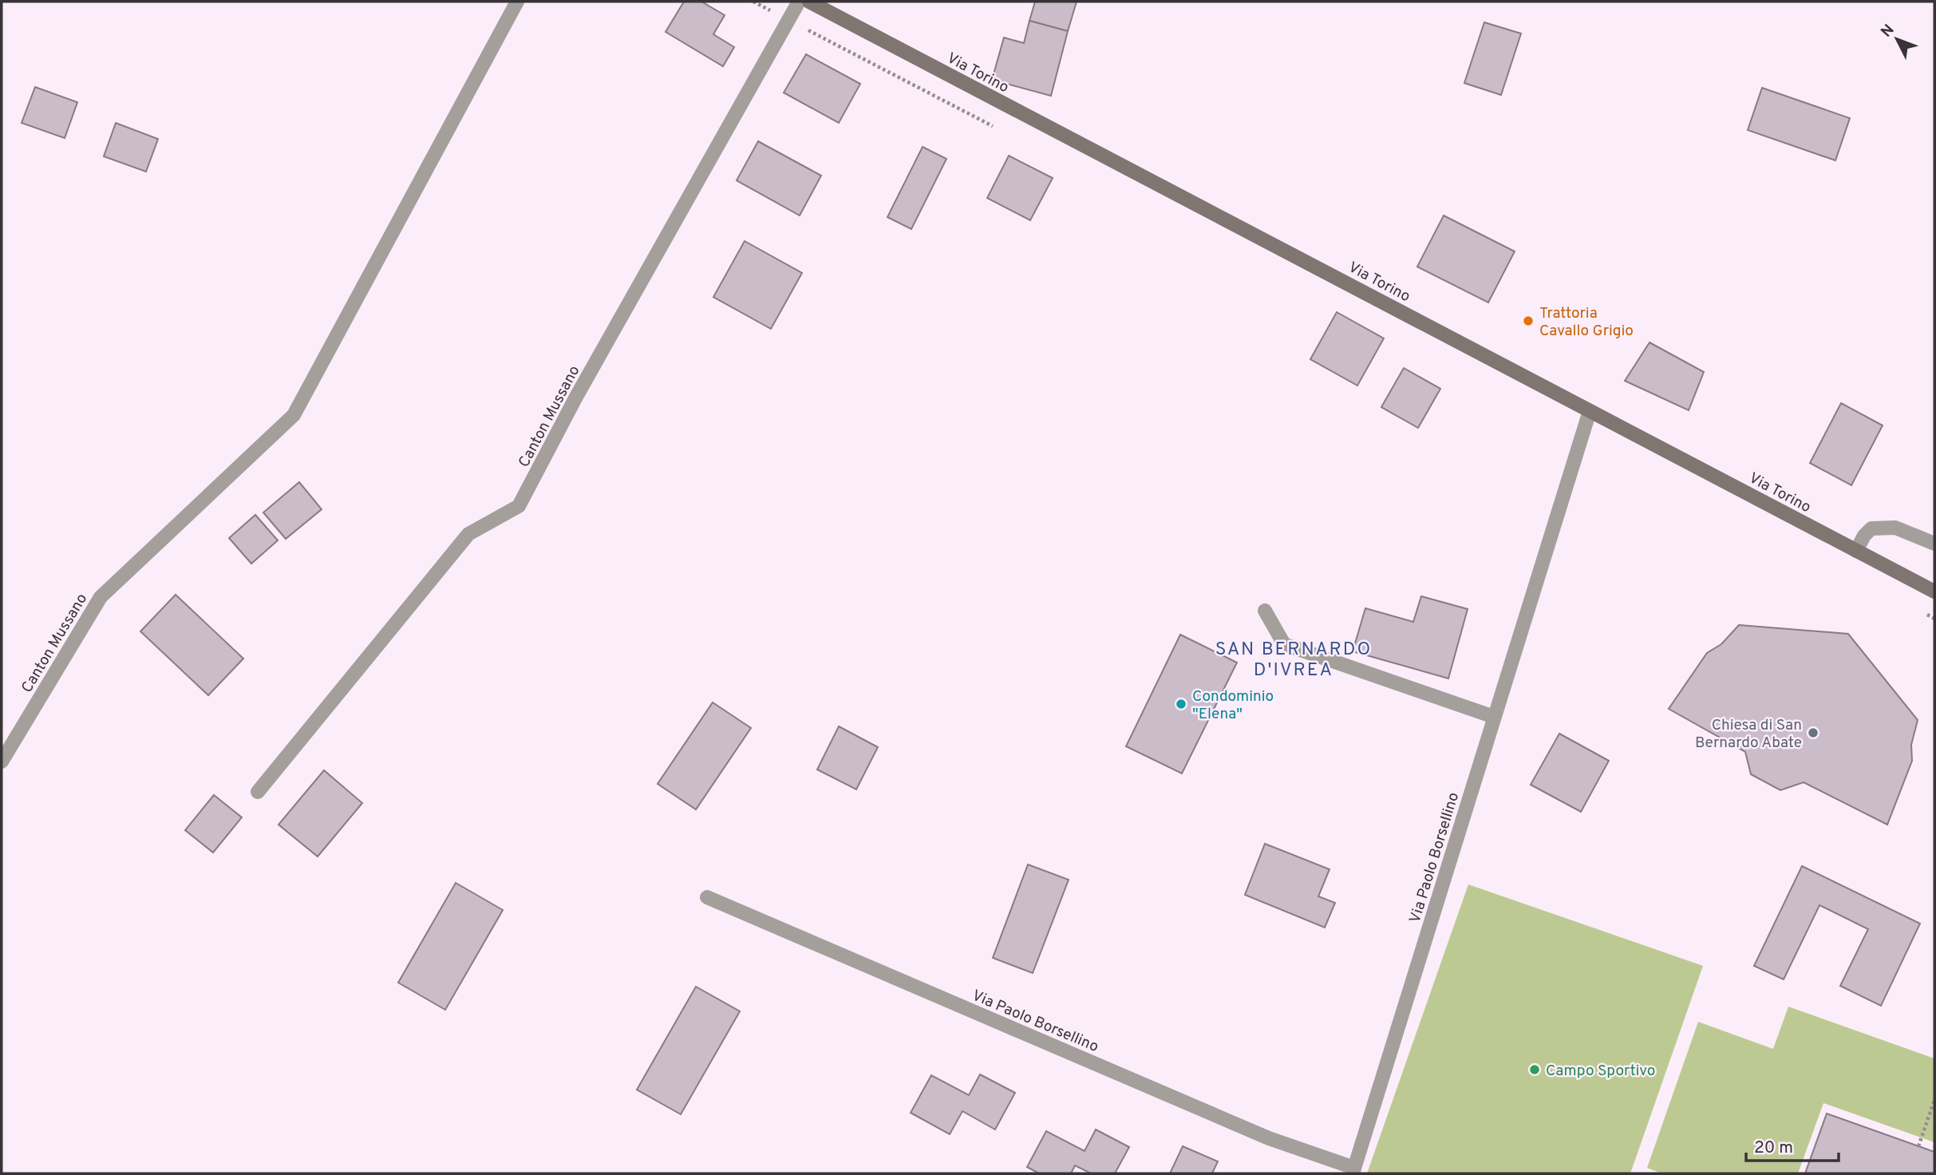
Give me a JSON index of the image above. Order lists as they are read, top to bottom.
{
  "streets": {
    "street": ["Via Torino", "Canton Mussano", "Via Paolo Borsellino"]
  },
  "crossings": [
    ["Via Torino", "Via Paolo Borsellino"]
  ],
  "districts": ["SAN BERNARDO D'IVREA"],
  "places": [
    "Trattoria Cavallo Grigio",
    "Condominio \"Elena\"",
    "Chiesa di San Bernardo Abate",
    "Campo Sportivo"
  ],
  "scale_bar": "20 m",
  "north": "top left"
}
